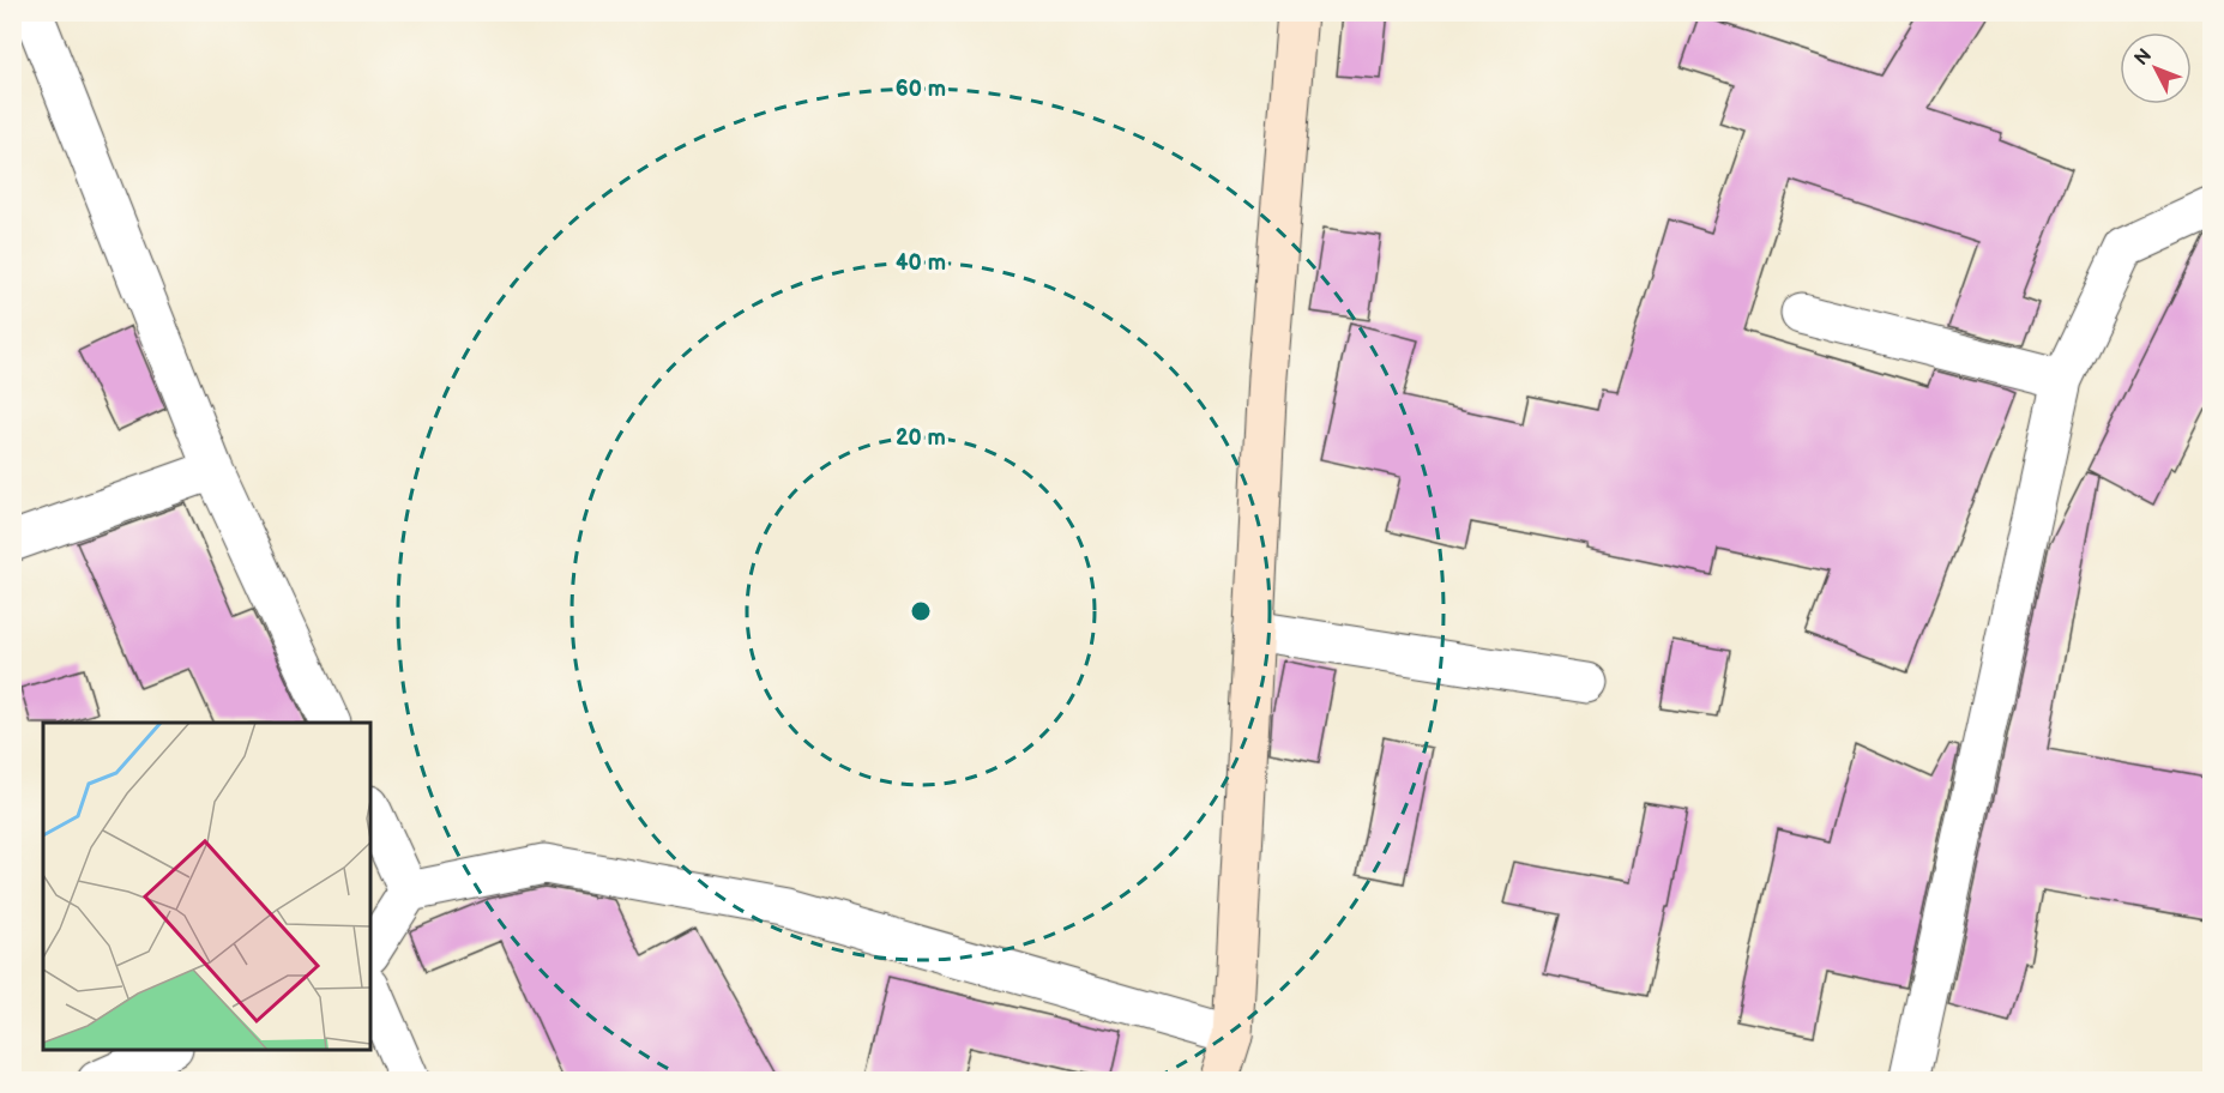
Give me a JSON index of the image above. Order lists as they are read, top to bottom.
{
  "north": "top left",
  "rings": ["60 m", "40 m", "20 m"]
}
